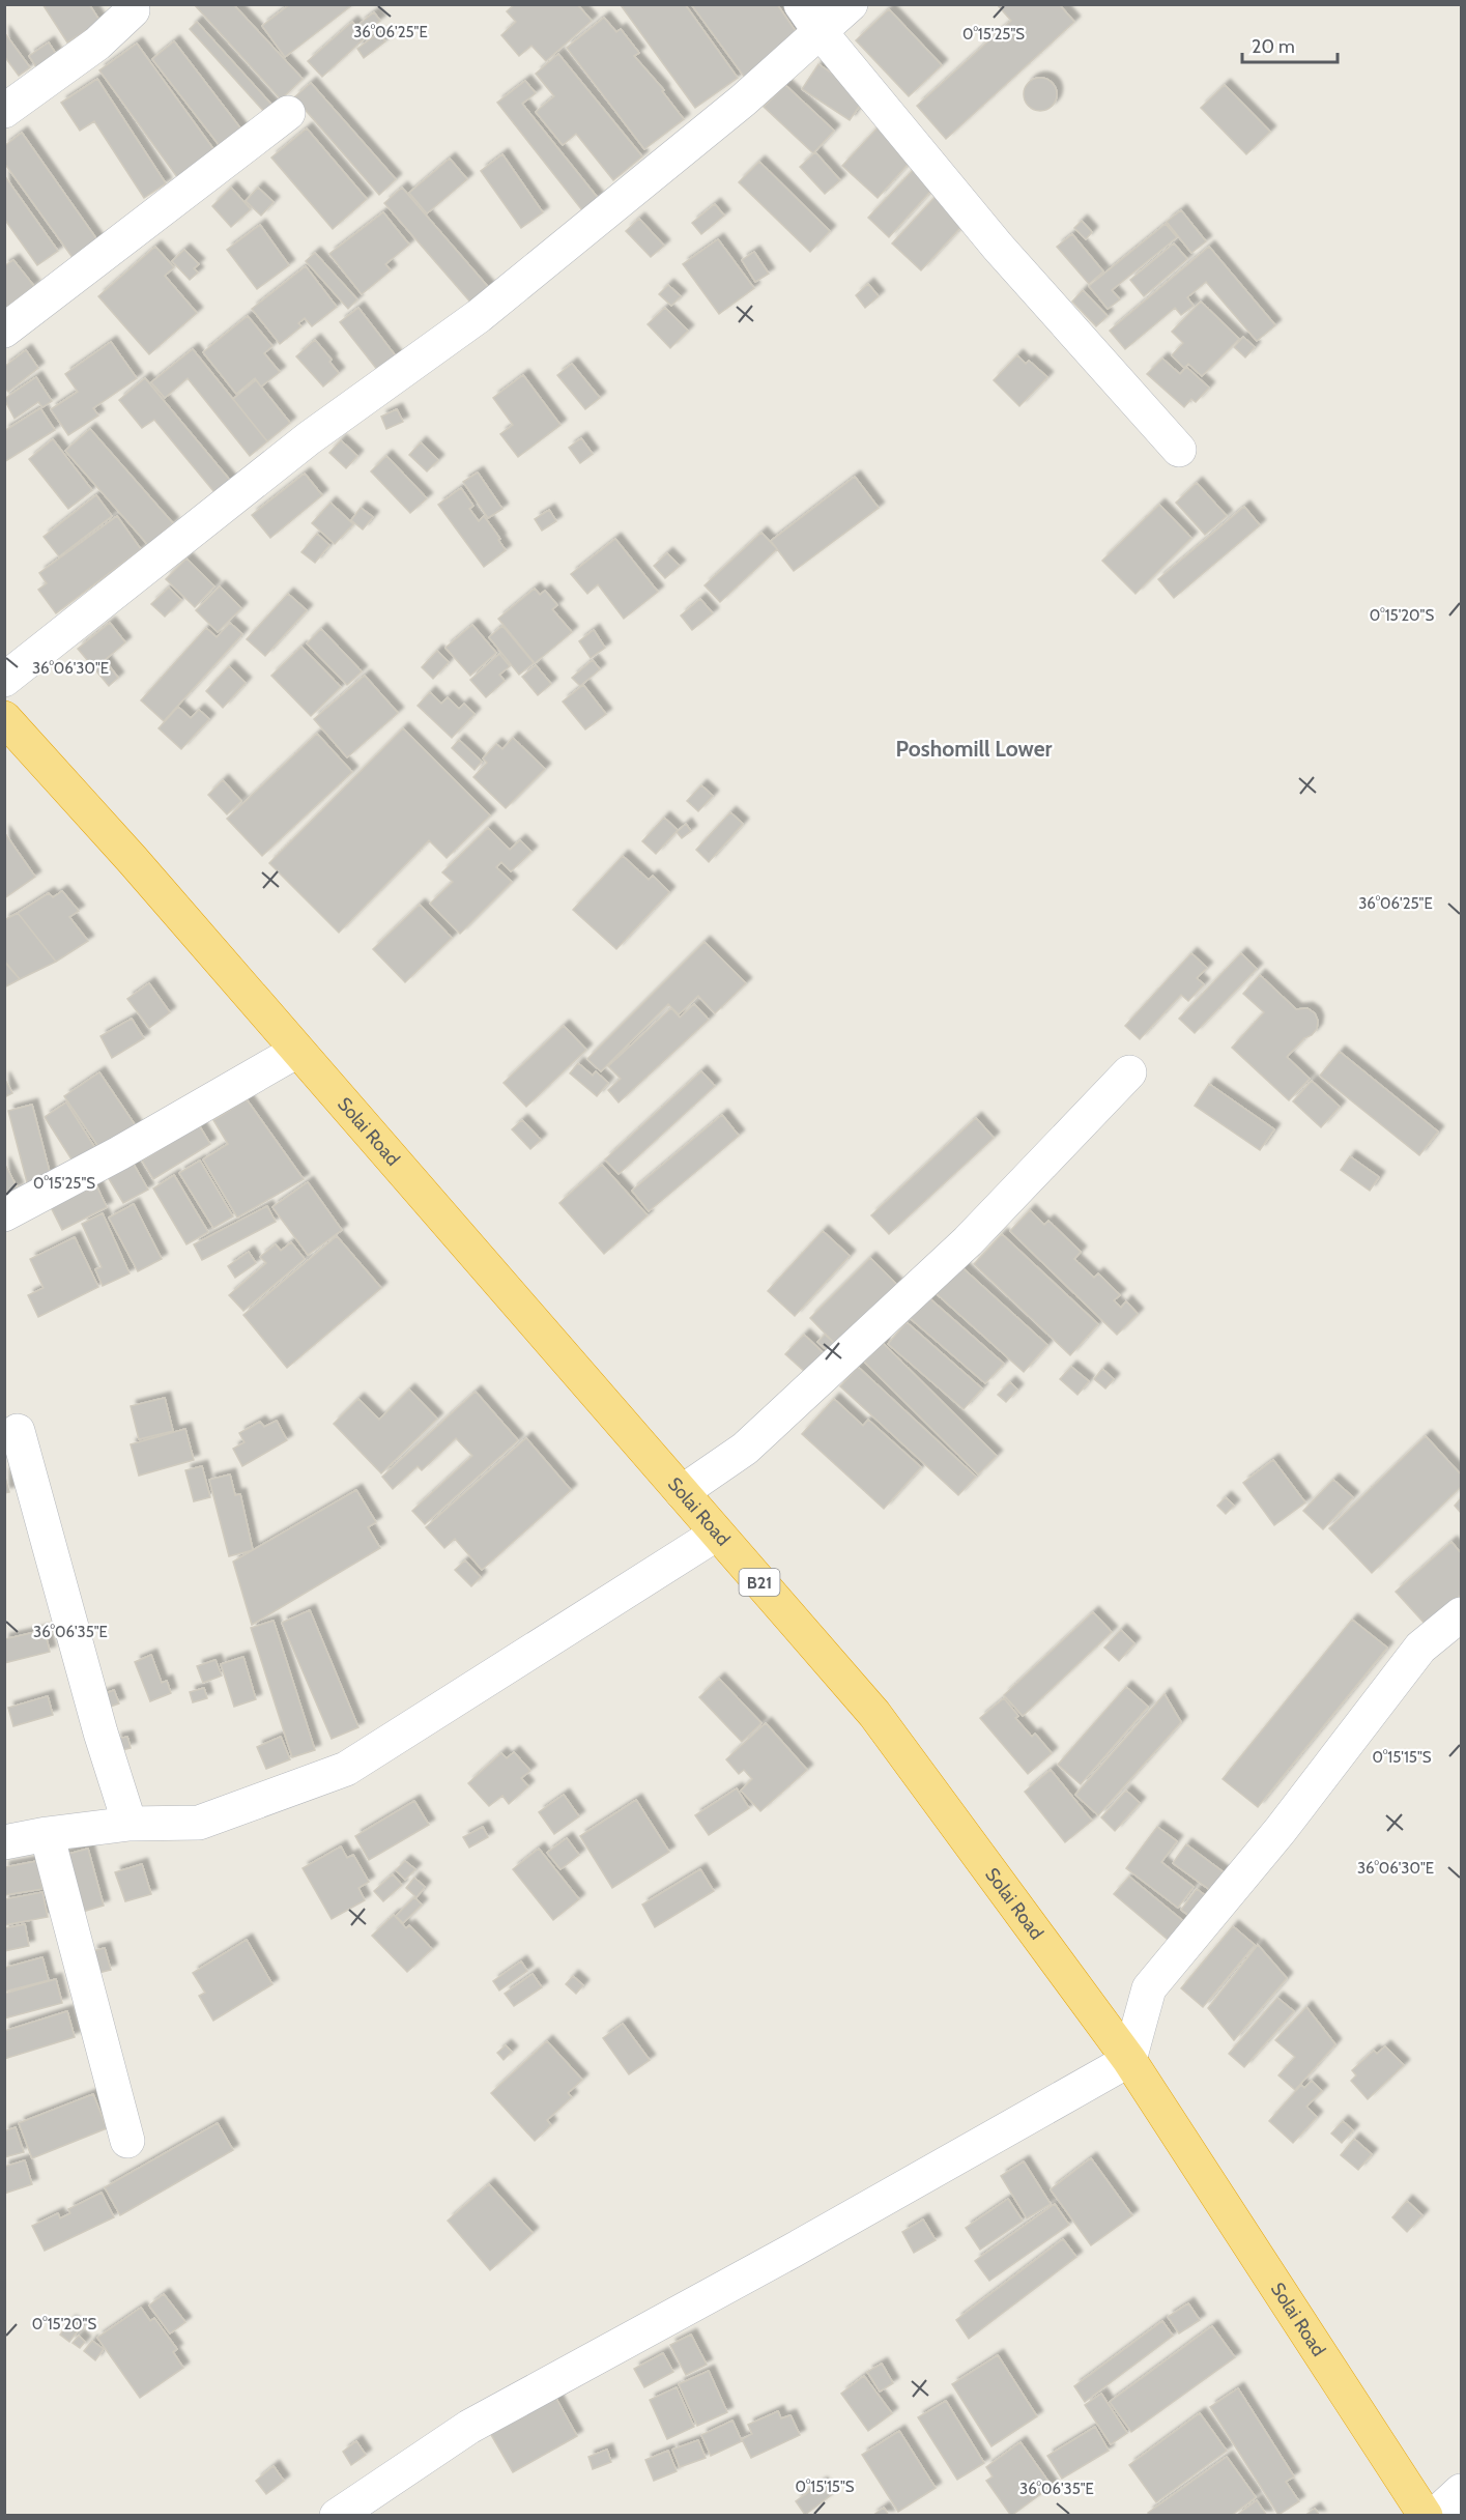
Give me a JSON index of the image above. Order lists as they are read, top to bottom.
{
  "streets": {
    "highway": ["Solai Road", "B21"]
  },
  "districts": ["Poshomill Lower"],
  "scale_bar": "20 m",
  "coordinates": [
    "36°06'25\"E",
    "0°15'25\"S",
    "0°15'20\"S",
    "36°06'30\"E",
    "36°06'35\"E",
    "0°15'15\"S"
  ]
}
